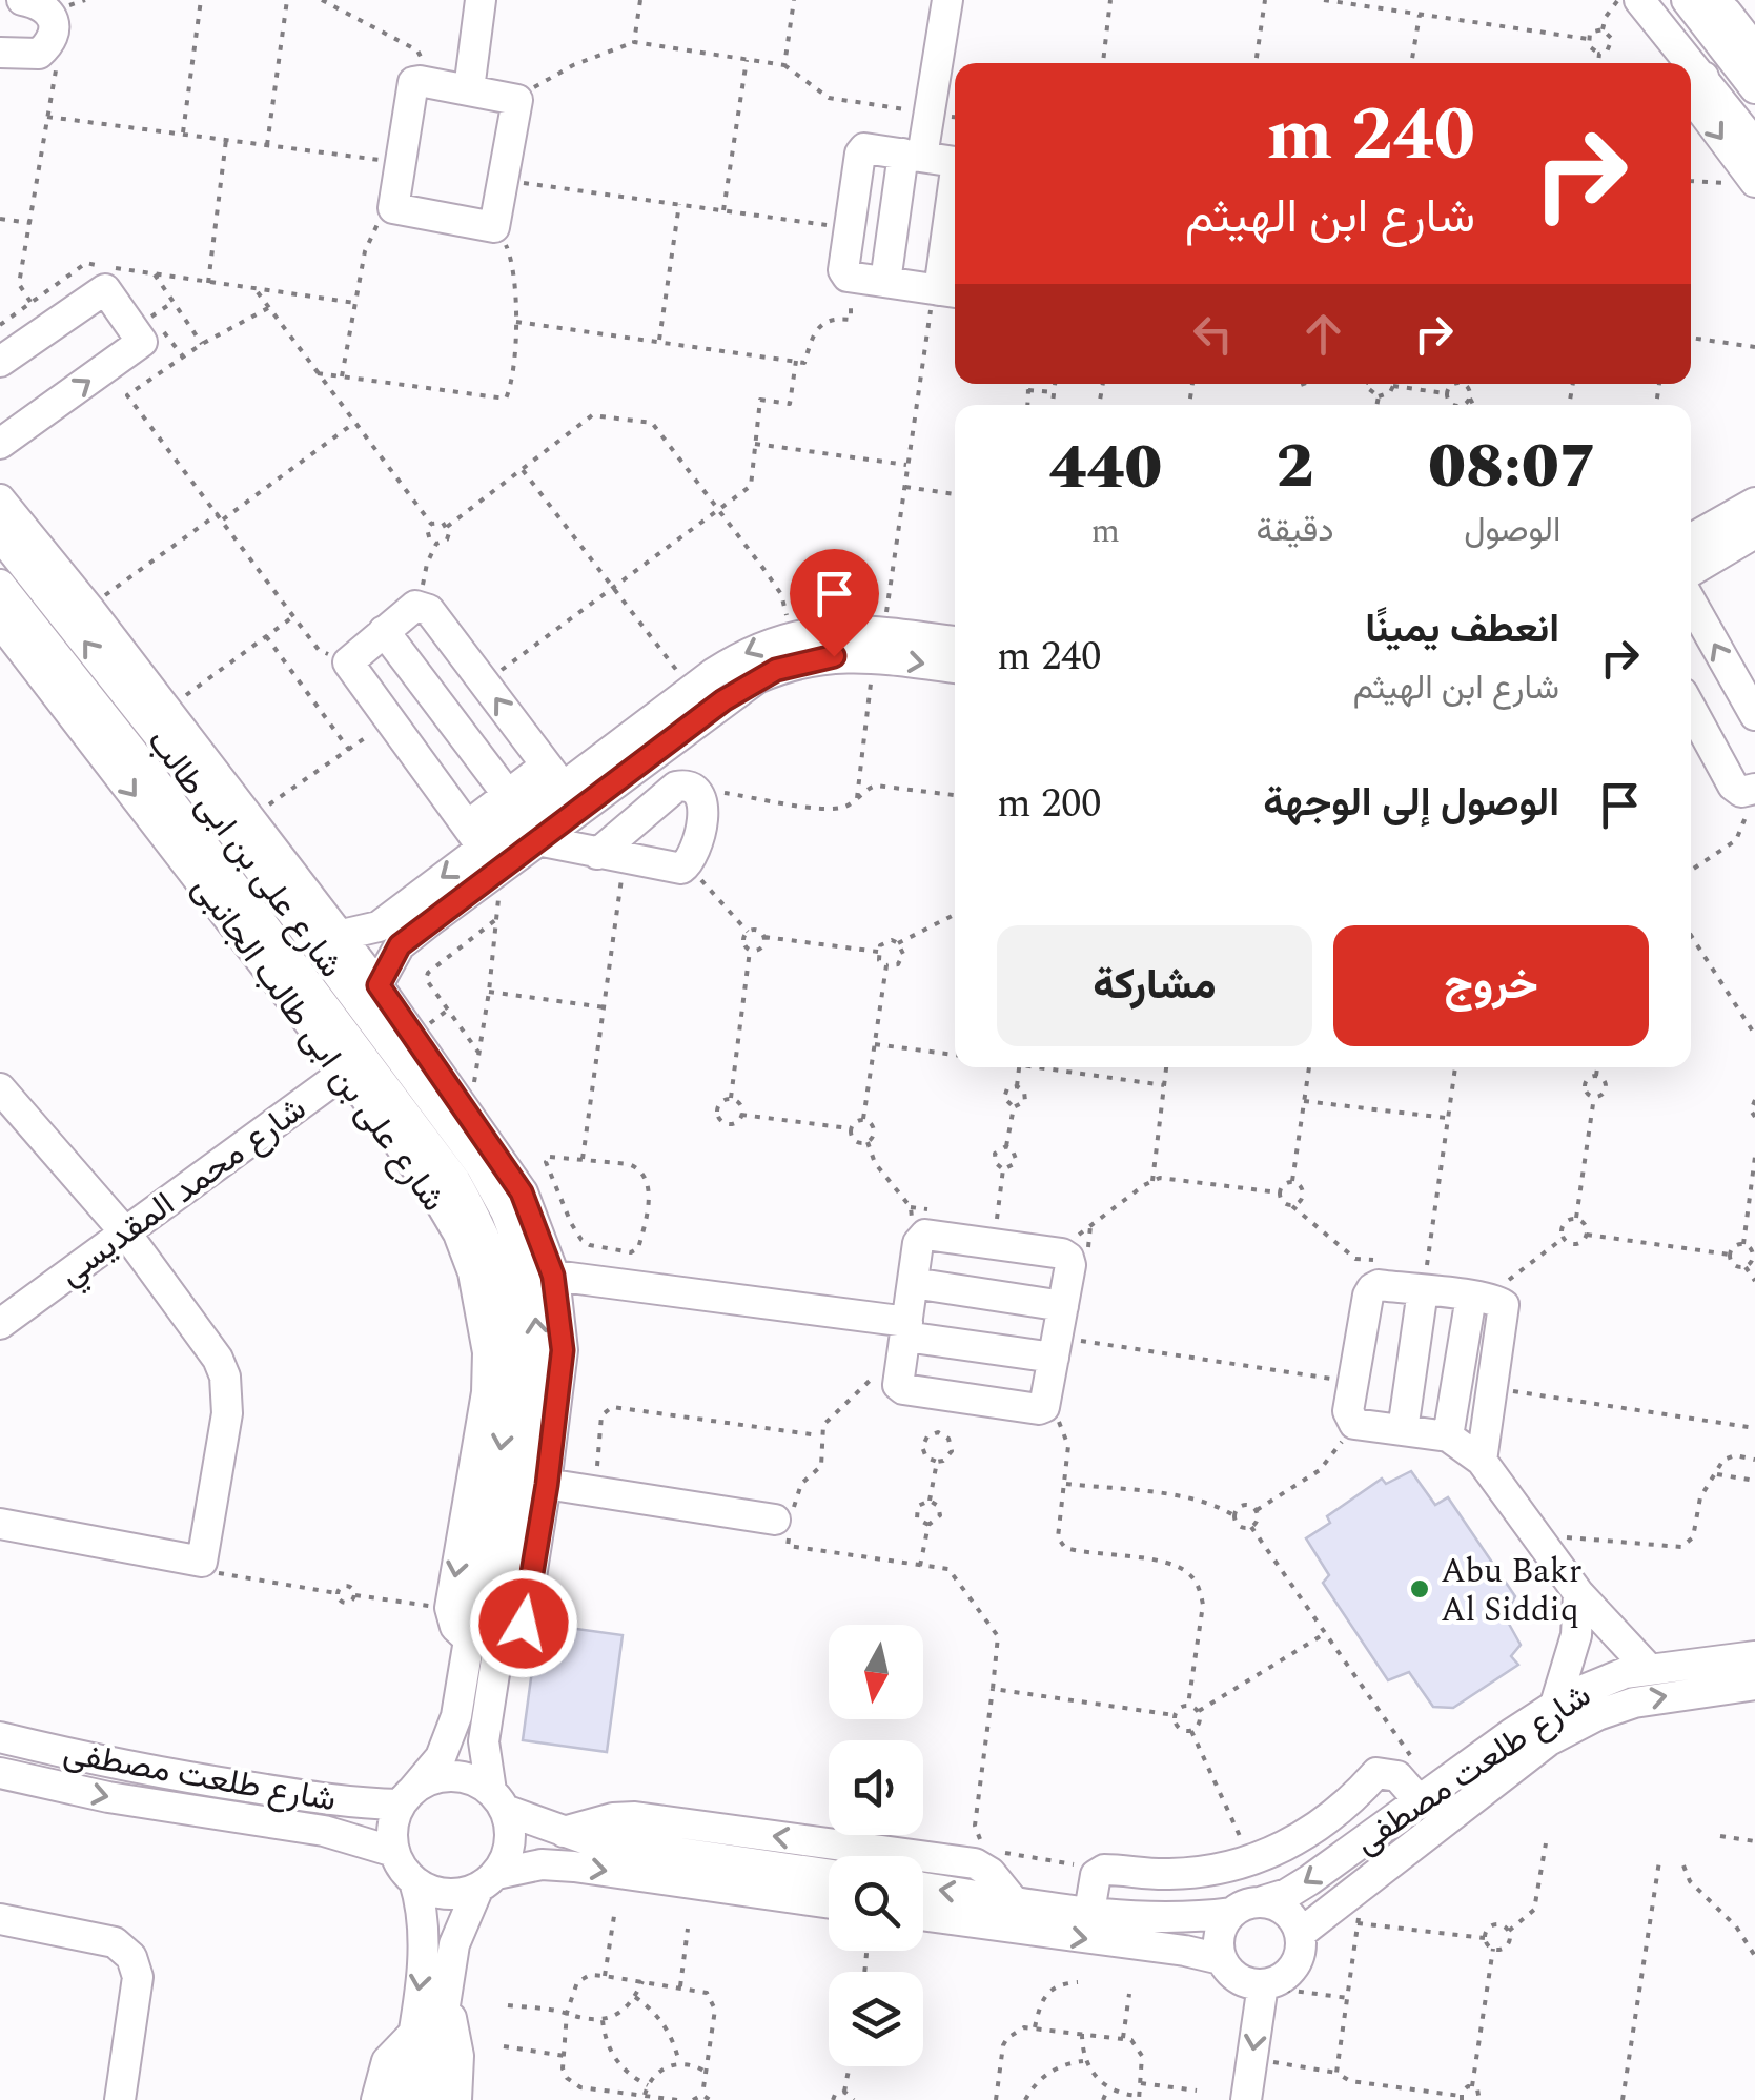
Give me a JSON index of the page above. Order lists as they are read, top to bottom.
{
  "streets": {
    "street": [
      "شارع على بن ابى طالب",
      "شارع على بن ابى طالب الجانبى",
      "شارع محمد المقديسي",
      "شارع طلعت مصطفى"
    ]
  },
  "crossings": [
    ["شارع على بن ابى طالب", "شارع على بن ابى طالب الجانبى"],
    ["شارع على بن ابى طالب", "شارع محمد المقديسي"],
    ["شارع على بن ابى طالب", "شارع طلعت مصطفى"],
    ["شارع على بن ابى طالب الجانبى", "شارع محمد المقديسي"]
  ],
  "places": ["Abu Bakr Al Siddiq"],
  "north": "bottom",
  "page": {
    "turn": ["240 m", "شارع ابن الهيثم"],
    "eta": [
      "08:07",
      "الوصول",
      "2",
      "دقيقة",
      "440",
      "m"
    ],
    "list": [
      {
        "name": "انعطف يمينًا",
        "note": "شارع ابن الهيثم",
        "value": "240 m"
      },
      {
        "name": "الوصول إلى الوجهة",
        "value": "200 m"
      }
    ],
    "buttons": ["خروج", "مشاركة"]
  }
}
